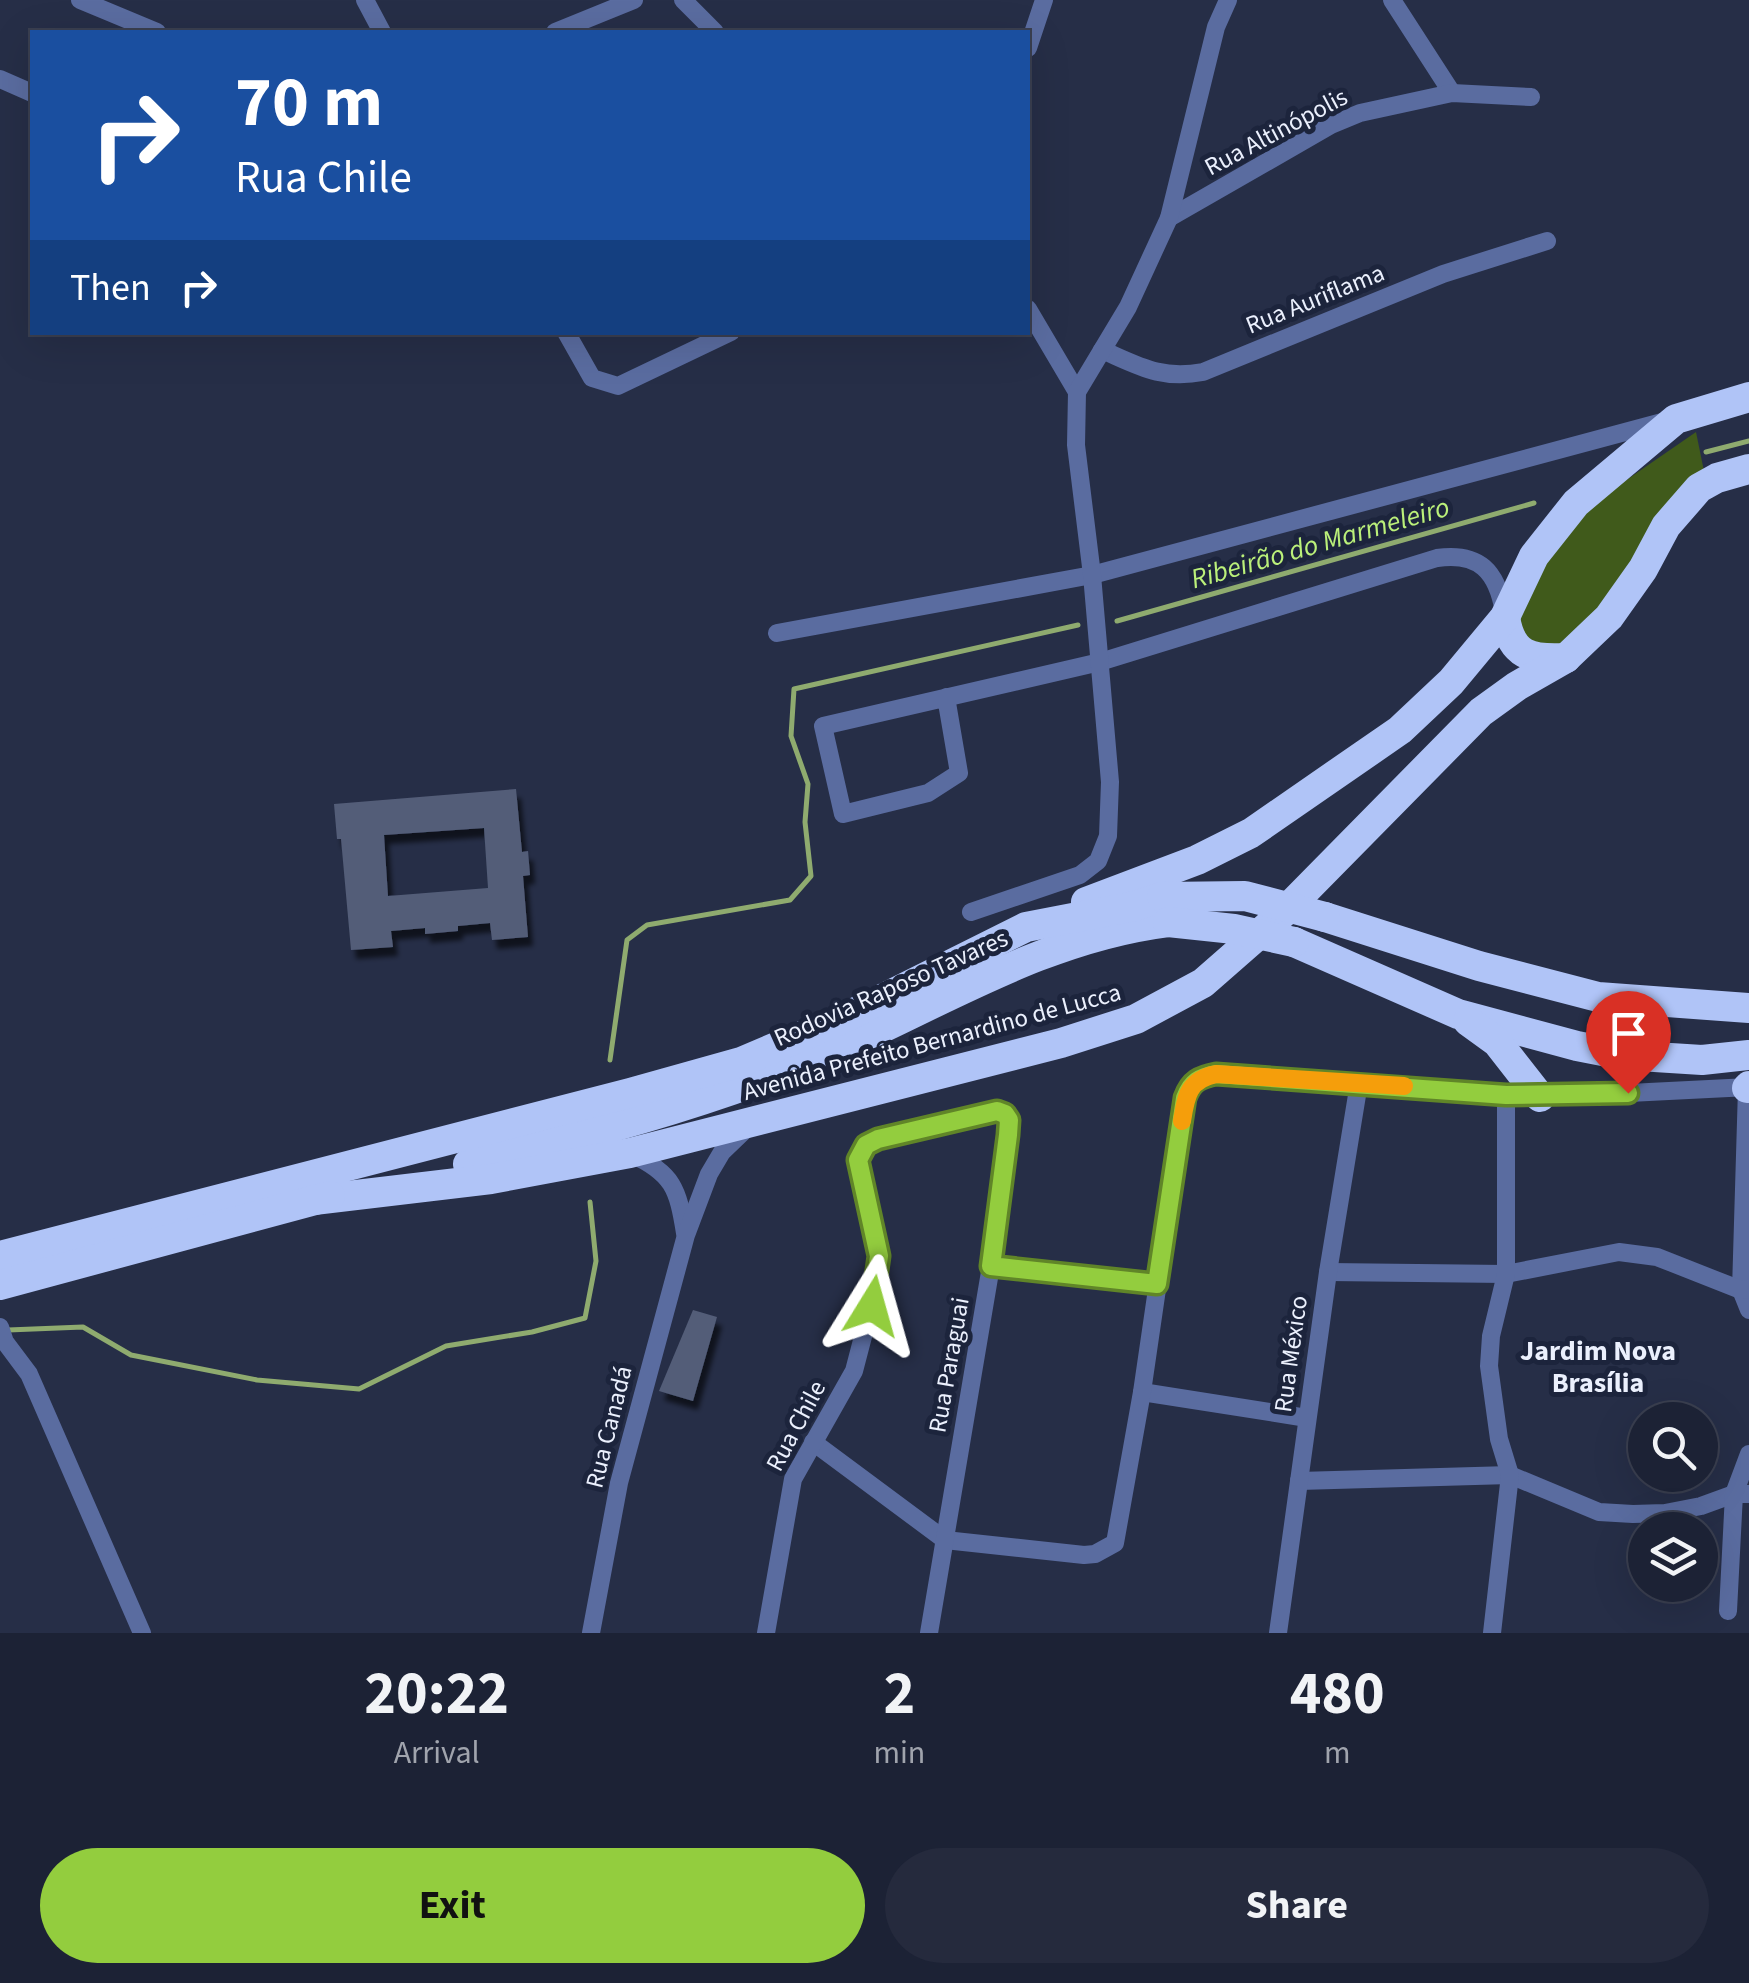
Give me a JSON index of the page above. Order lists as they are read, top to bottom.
{
  "streets": {
    "highway": ["Rodovia Raposo Tavares", "Avenida Prefeito Bernardino de Lucca"],
    "street": [
      "Rua Altinópolis",
      "Rua Auriflama",
      "Rua México",
      "Rua Paraguai",
      "Rua Chile",
      "Rua Canadá"
    ]
  },
  "crossings": [
    ["Rodovia Raposo Tavares", "Avenida Prefeito Bernardino de Lucca"],
    ["Avenida Prefeito Bernardino de Lucca", "Rua Canadá"],
    ["Rua Paraguai", "Rua Chile"]
  ],
  "districts": ["Jardim Nova Brasília"],
  "water": ["Ribeirão do Marmeleiro"],
  "page": {
    "turn": ["70 m", "Rua Chile"],
    "then": "Then",
    "eta": [
      "20:22",
      "Arrival",
      "2",
      "min",
      "480",
      "m"
    ],
    "buttons": ["Exit", "Share"]
  }
}
